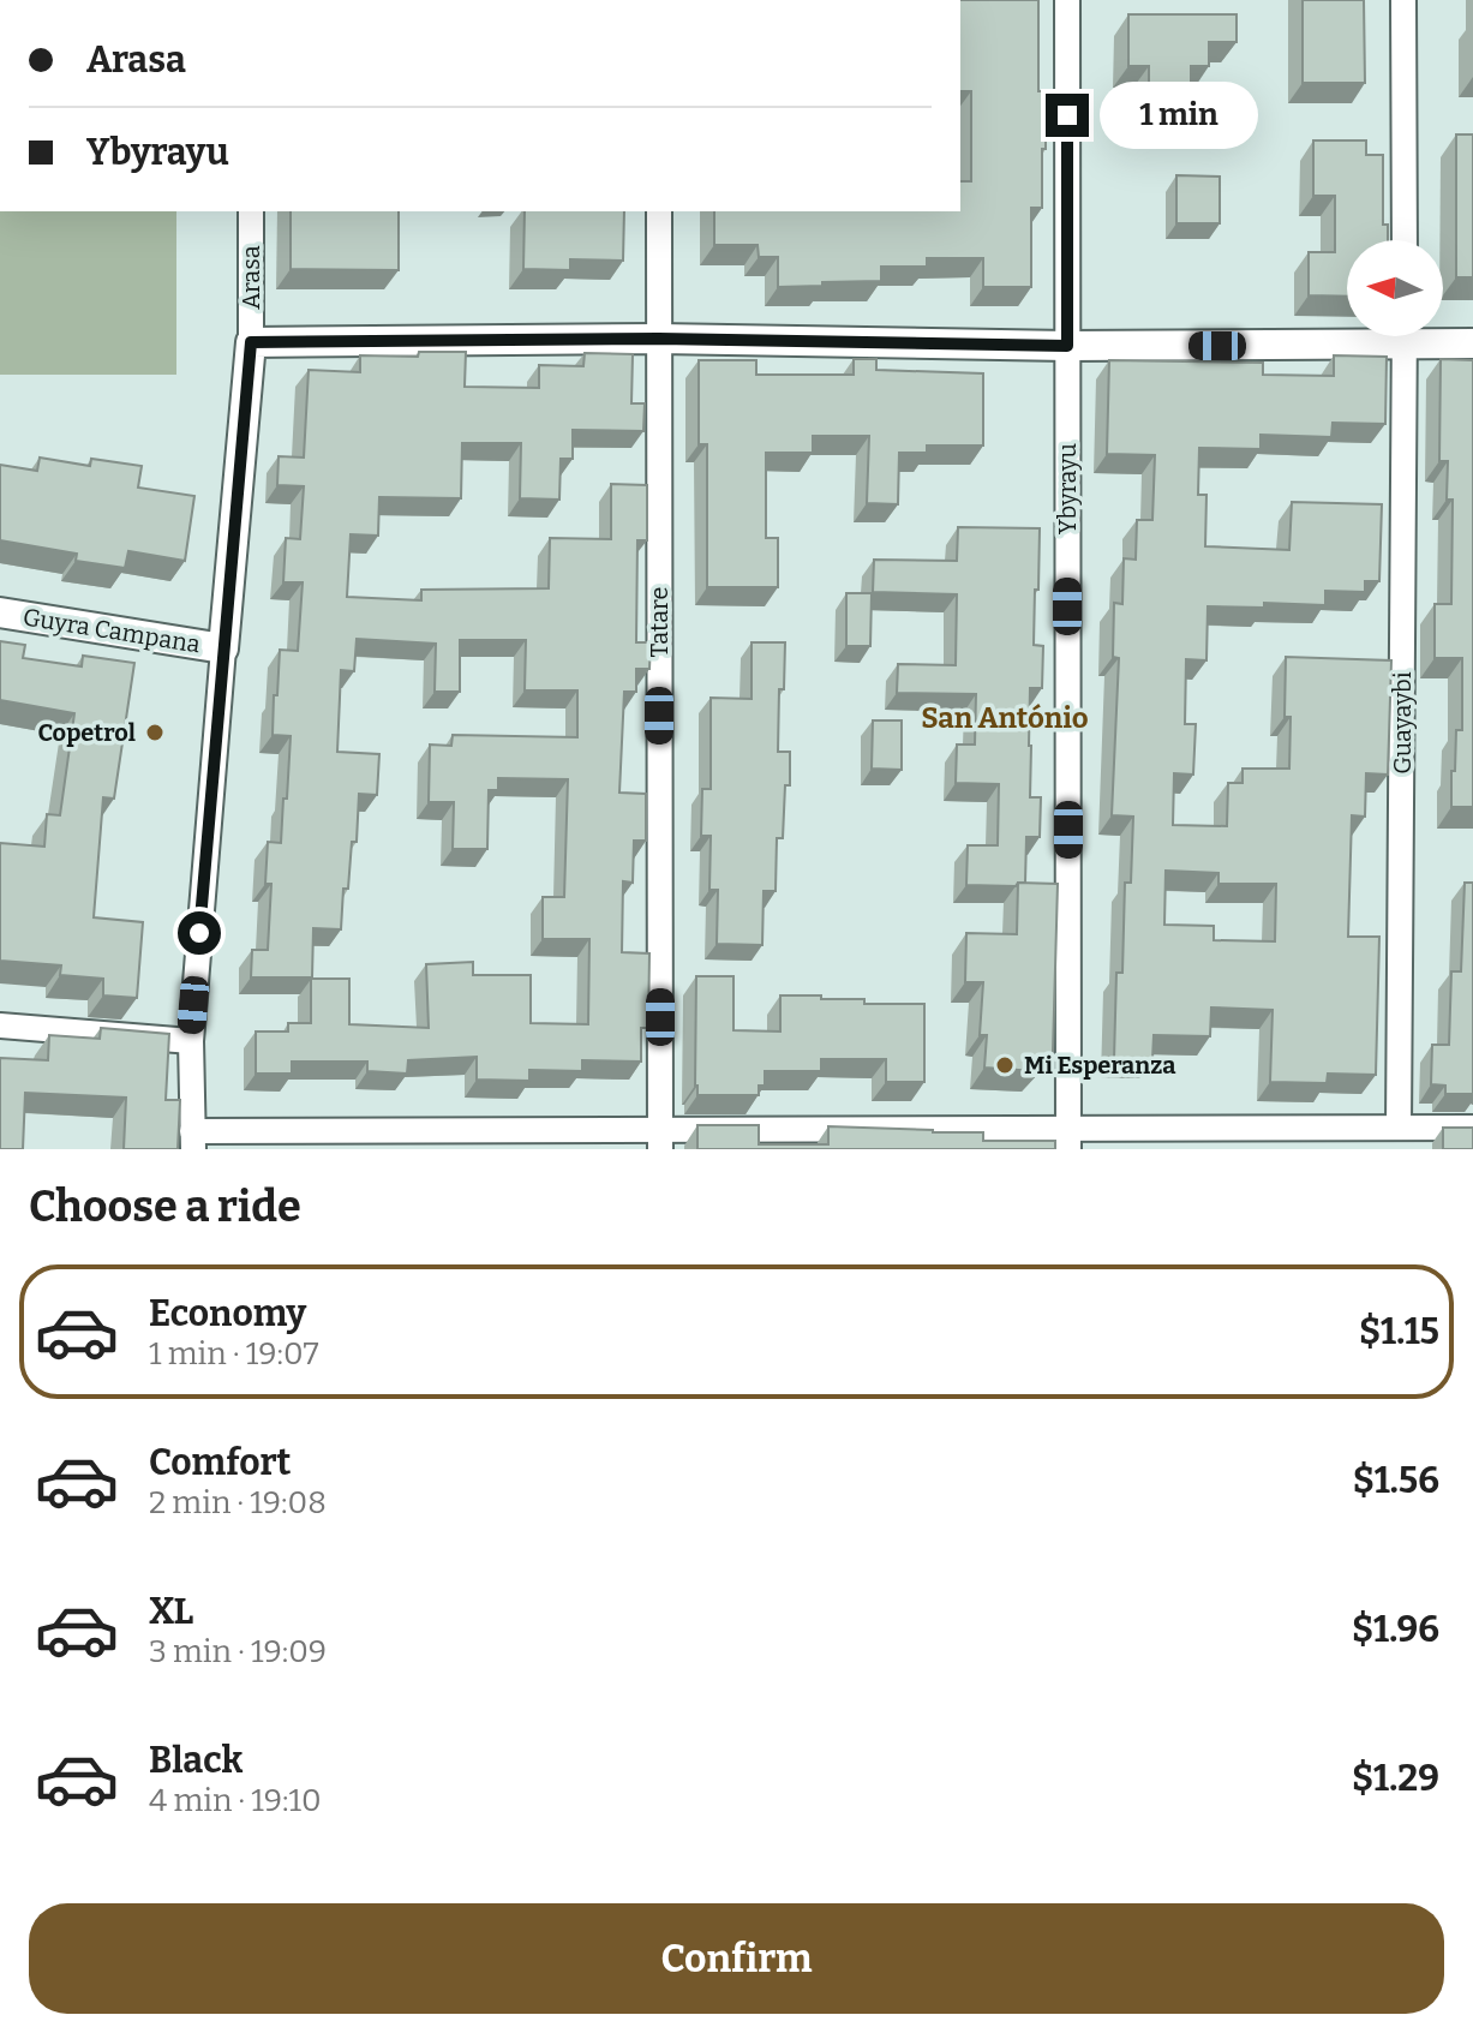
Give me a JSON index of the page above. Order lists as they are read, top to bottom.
{
  "streets": {
    "street": [
      "Arasa",
      "Ybyrayu",
      "Tatare",
      "Guyra Campana",
      "Guayaybi"
    ]
  },
  "crossings": [
    ["Arasa", "Guyra Campana"]
  ],
  "districts": ["San António"],
  "places": ["Copetrol", "Mi Esperanza"],
  "north": "left",
  "page": {
    "banner": ["Arasa", "Ybyrayu"],
    "bubble": "1 min",
    "heading": "Choose a ride",
    "list": [
      {
        "name": "Economy",
        "note": "1 min · 19:07",
        "value": "$1.15"
      },
      {
        "name": "Comfort",
        "note": "2 min · 19:08",
        "value": "$1.56"
      },
      {
        "name": "XL",
        "note": "3 min · 19:09",
        "value": "$1.96"
      },
      {
        "name": "Black",
        "note": "4 min · 19:10",
        "value": "$1.29"
      }
    ],
    "buttons": "Confirm"
  }
}
